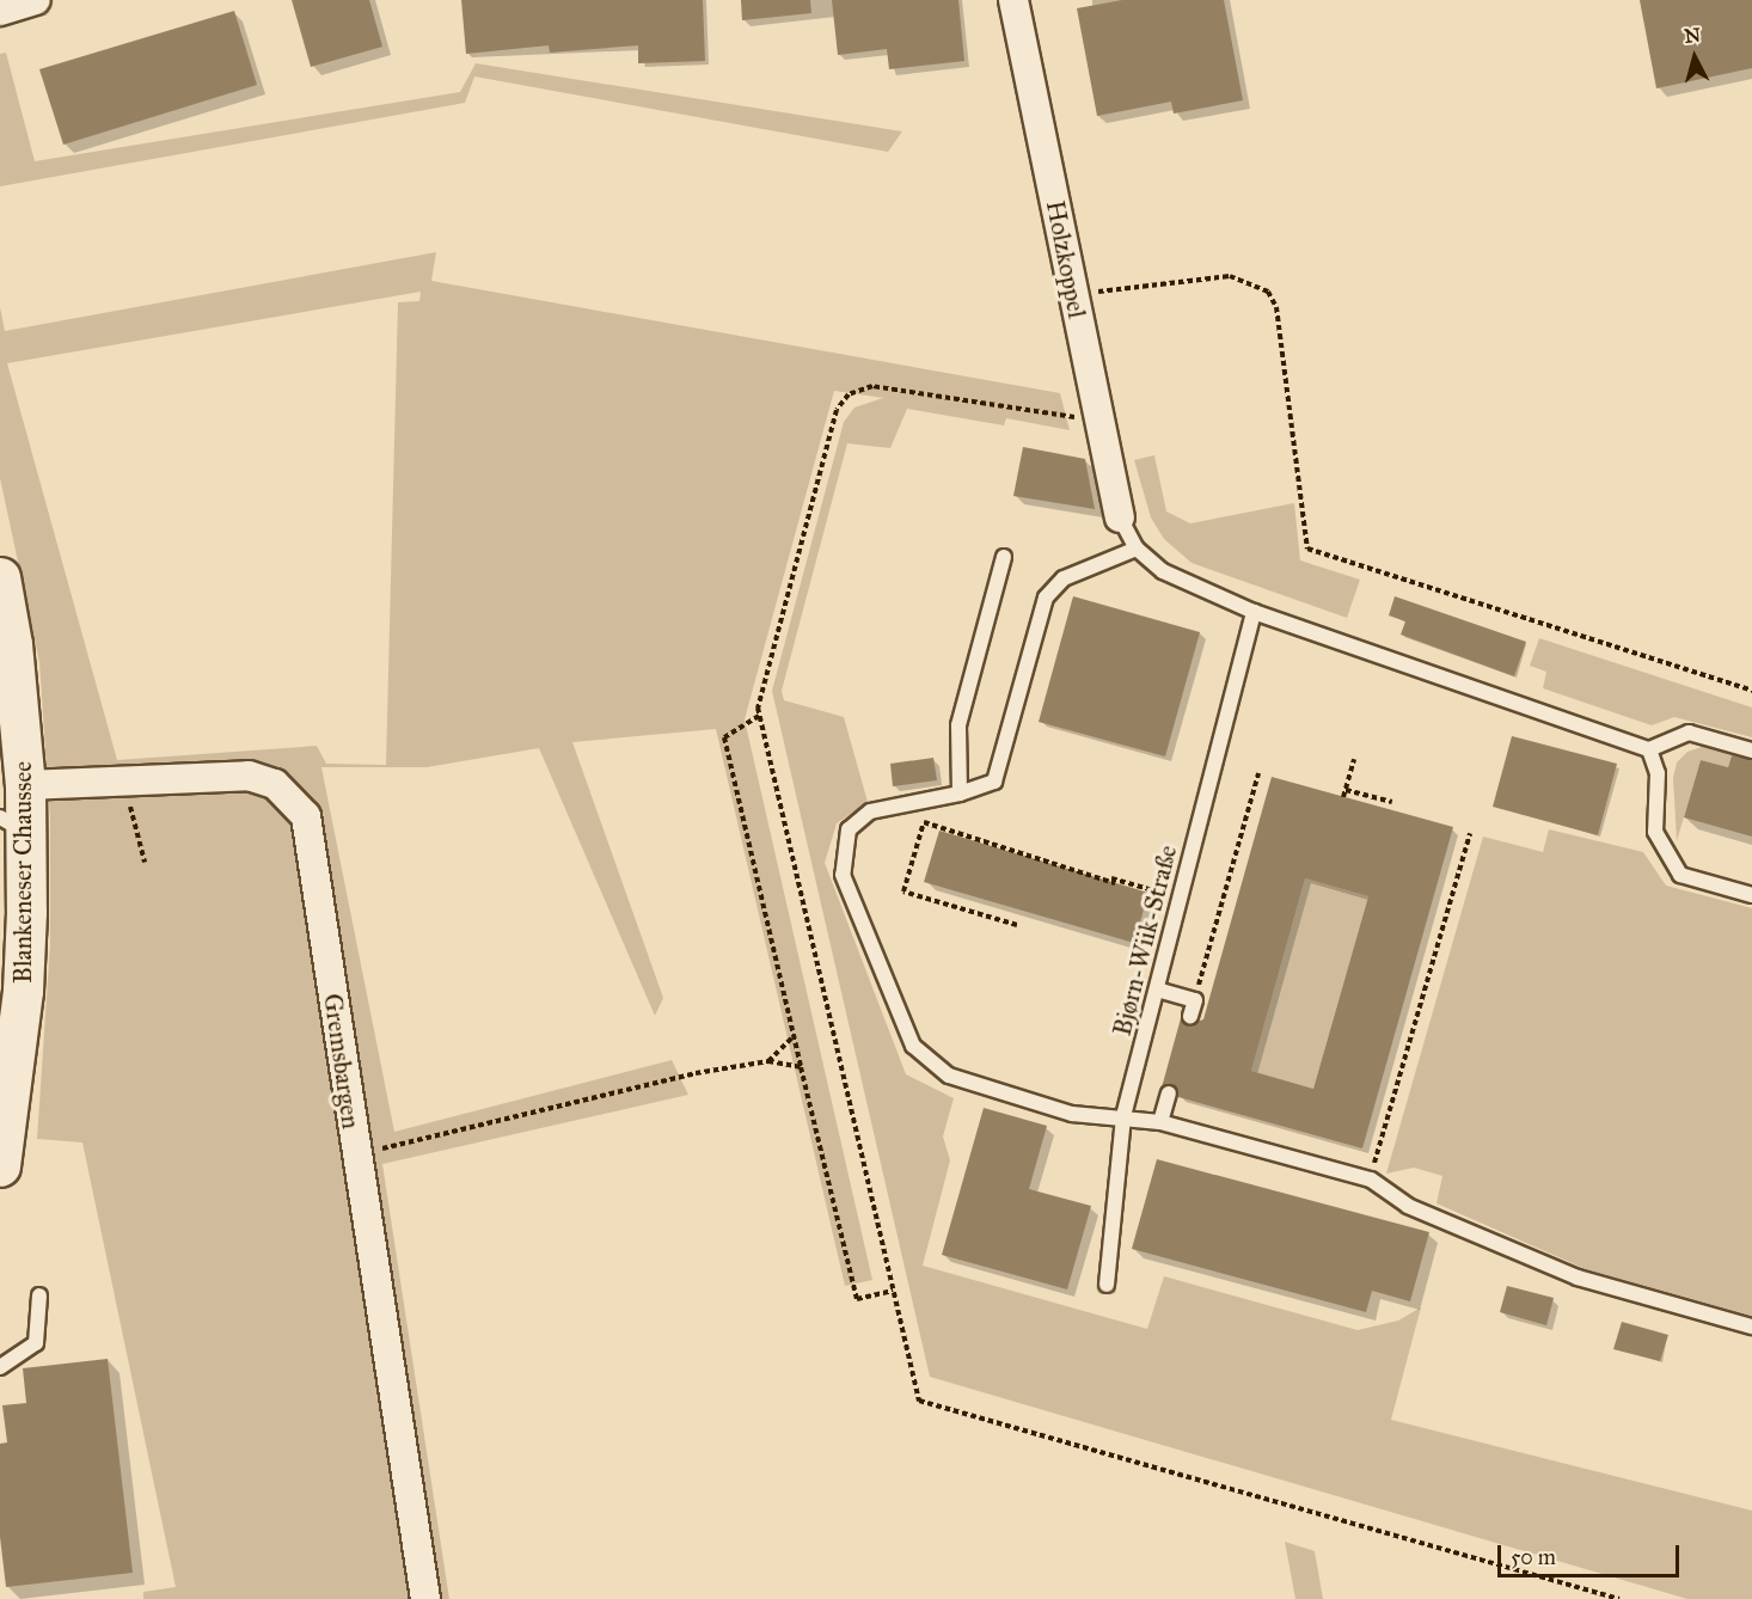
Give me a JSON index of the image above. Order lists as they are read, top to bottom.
{
  "streets": {
    "main road": ["Blankeneser Chaussee"],
    "street": ["Holzkoppel", "Gremsbargen"],
    "lane": ["Bjørn-Wiik-Straße"]
  },
  "crossings": [
    ["Blankeneser Chaussee", "Gremsbargen"]
  ],
  "scale_bar": "50 m",
  "north": "top"
}
